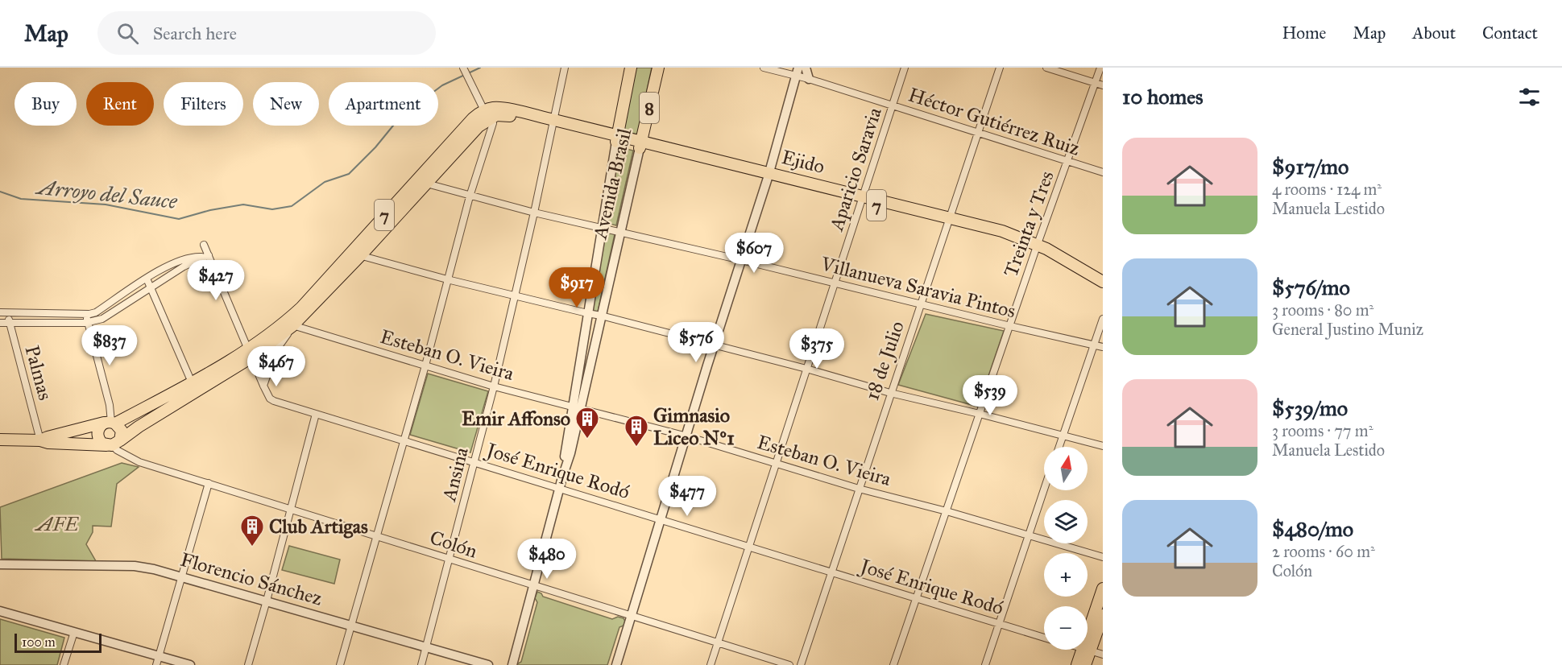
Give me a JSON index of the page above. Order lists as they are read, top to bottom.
{
  "streets": {
    "main road": [
      "8",
      "Ejido",
      "Avenida Brasil",
      "7"
    ],
    "street": [
      "Héctor Gutiérrez Ruiz",
      "Aparicio Saravia",
      "Treinta y Tres",
      "Villanueva Saravia Pintos",
      "Esteban O. Vieira",
      "18 de Julio",
      "Palmas",
      "José Enrique Rodó",
      "Ansina",
      "Colón",
      "Florencio Sánchez"
    ]
  },
  "crossings": [
    ["Héctor Gutiérrez Ruiz", "Aparicio Saravia"],
    ["Héctor Gutiérrez Ruiz", "Treinta y Tres"],
    ["Héctor Gutiérrez Ruiz", "18 de Julio"],
    ["Ejido", "Aparicio Saravia"],
    ["Ejido", "Avenida Brasil"],
    ["Ejido", "7"],
    ["Ejido", "Treinta y Tres"],
    ["Ejido", "18 de Julio"],
    ["Ejido", "Ansina"],
    ["Aparicio Saravia", "Villanueva Saravia Pintos"],
    ["Aparicio Saravia", "Esteban O. Vieira"],
    ["Aparicio Saravia", "José Enrique Rodó"],
    ["Aparicio Saravia", "Colón"],
    ["Avenida Brasil", "Villanueva Saravia Pintos"],
    ["Avenida Brasil", "Esteban O. Vieira"],
    ["Avenida Brasil", "José Enrique Rodó"],
    ["Avenida Brasil", "Colón"],
    ["7", "Villanueva Saravia Pintos"],
    ["7", "Esteban O. Vieira"],
    ["7", "Palmas"],
    ["7", "José Enrique Rodó"],
    ["7", "Colón"],
    ["Treinta y Tres", "Villanueva Saravia Pintos"],
    ["Treinta y Tres", "Esteban O. Vieira"],
    ["Treinta y Tres", "José Enrique Rodó"],
    ["Villanueva Saravia Pintos", "18 de Julio"],
    ["Villanueva Saravia Pintos", "Ansina"],
    ["Esteban O. Vieira", "18 de Julio"],
    ["Esteban O. Vieira", "Ansina"],
    ["18 de Julio", "José Enrique Rodó"],
    ["José Enrique Rodó", "Ansina"],
    ["Ansina", "Colón"],
    ["Ansina", "Florencio Sánchez"]
  ],
  "water": ["Arroyo del Sauce"],
  "parks": ["AFE"],
  "places": {
    "building": ["Emir Affonso", "Gimnasio Liceo Nº1", "Club Artigas"]
  },
  "scale_bar": "100 m",
  "north": "top",
  "page": {
    "header": "Map",
    "search": "Search here",
    "nav": [
      "Home",
      "Map",
      "About",
      "Contact"
    ],
    "heading": "10 homes",
    "chip": [
      "Buy",
      "Rent",
      "Filters",
      "New",
      "Apartment"
    ],
    "list": [
      {
        "name": "$917/mo",
        "note": "4 rooms · 124 m² · Manuela Lestido"
      },
      {
        "name": "$576/mo",
        "note": "3 rooms · 80 m² · General Justino Muniz"
      },
      {
        "name": "$539/mo",
        "note": "3 rooms · 77 m² · Manuela Lestido"
      },
      {
        "name": "$480/mo",
        "note": "2 rooms · 60 m² · Colón"
      }
    ],
    "price": [
      "$607",
      "$427",
      "$917",
      "$576",
      "$837",
      "$375",
      "$467",
      "$539",
      "$477",
      "$480"
    ],
    "map_buttons": ["+", "−"],
    "scale": "100 m"
  }
}
